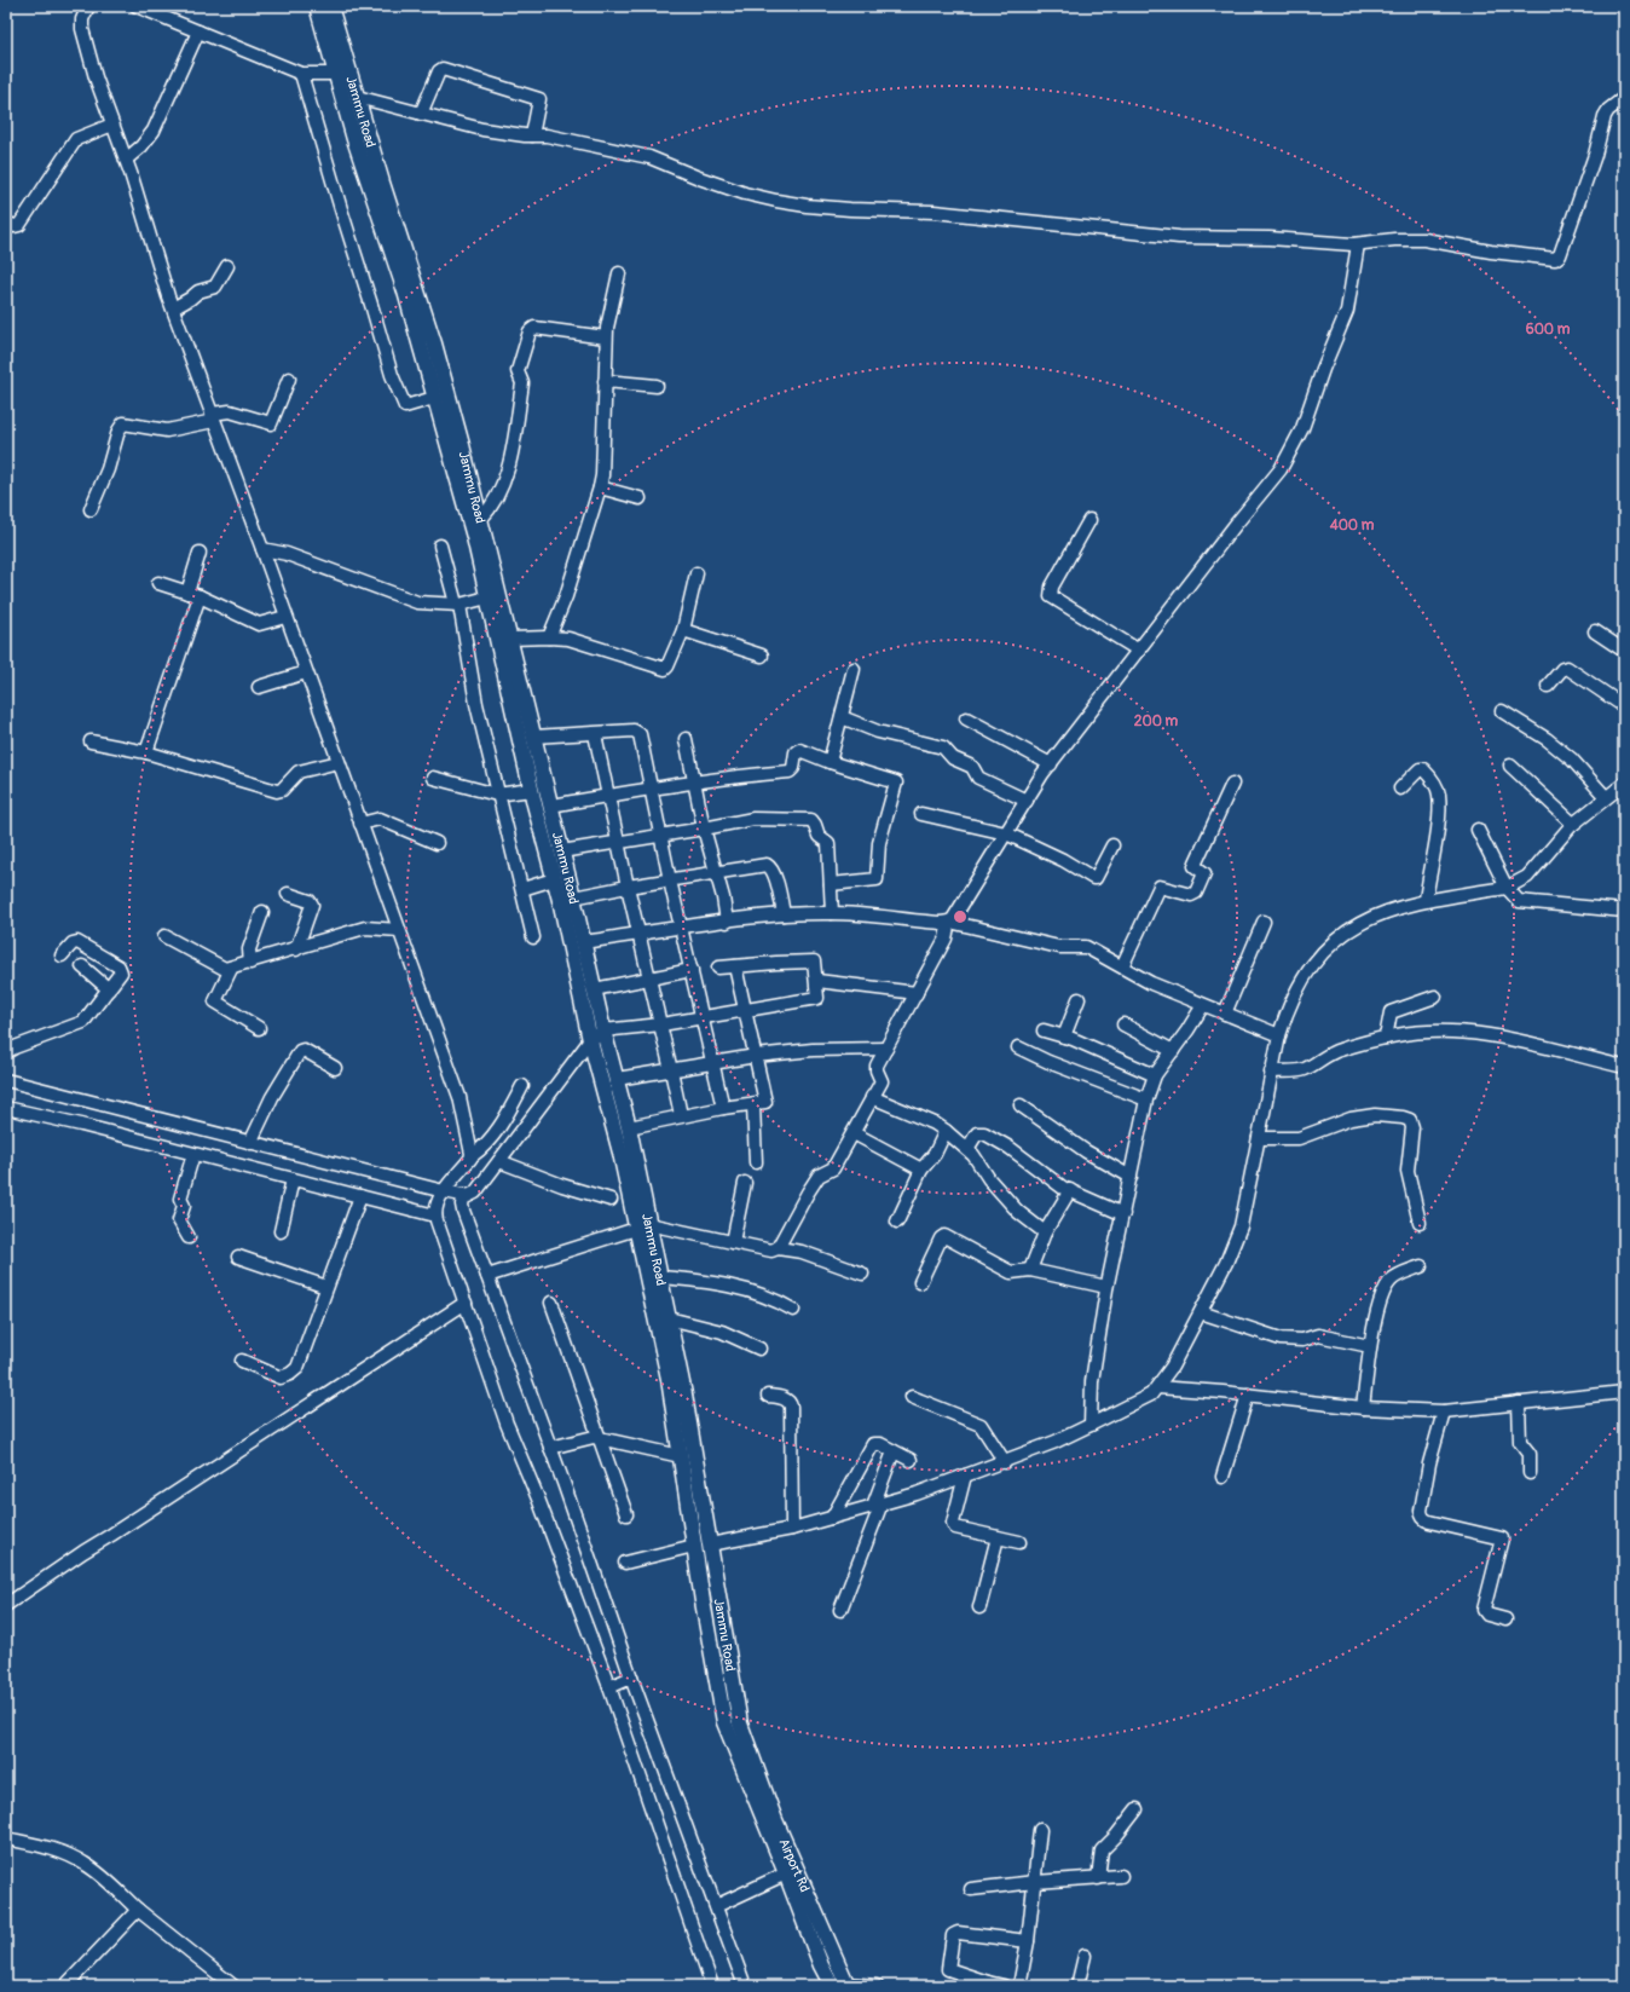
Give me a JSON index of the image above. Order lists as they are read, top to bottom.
{
  "streets": {
    "main road": ["Jammu Road", "Airport Rd"]
  },
  "crossings": [
    ["Jammu Road", "Airport Rd"]
  ],
  "rings": ["600 m", "400 m", "200 m"]
}
